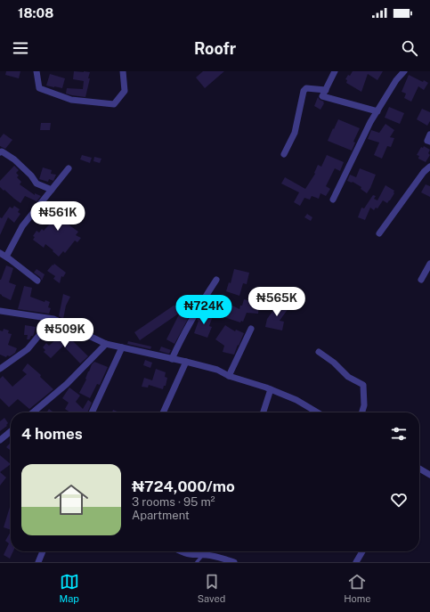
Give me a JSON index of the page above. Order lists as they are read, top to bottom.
{
  "page": {
    "status": "18:08",
    "header": "Roofr",
    "price": [
      "₦561K",
      "₦565K",
      "₦724K",
      "₦509K"
    ],
    "heading": "4 homes",
    "list": [
      {
        "name": "₦724,000/mo",
        "note": "3 rooms · 95 m² · Apartment"
      }
    ],
    "tabs": ["Map", "Saved", "Home"]
  }
}
